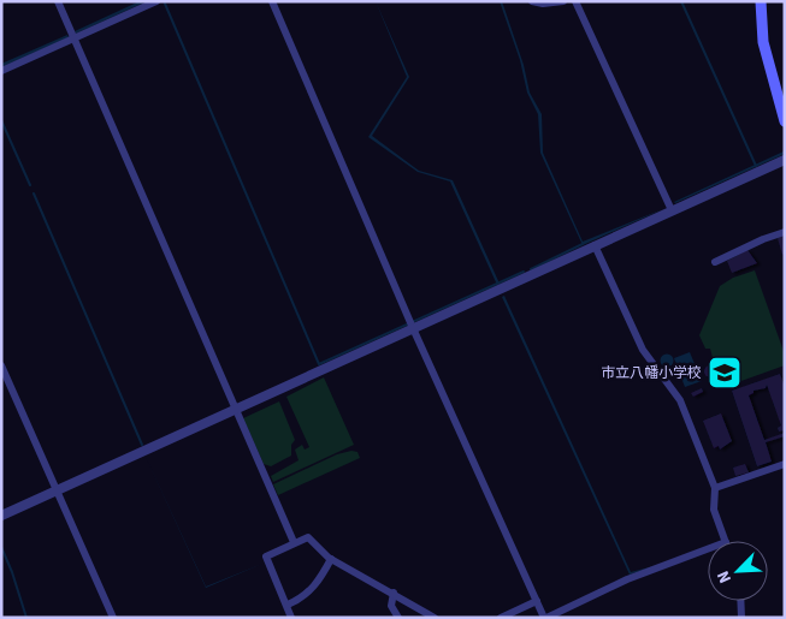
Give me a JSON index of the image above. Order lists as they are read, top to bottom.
{
  "places": {
    "school or university": ["市立八幡小学校"]
  },
  "north": "bottom left"
}
